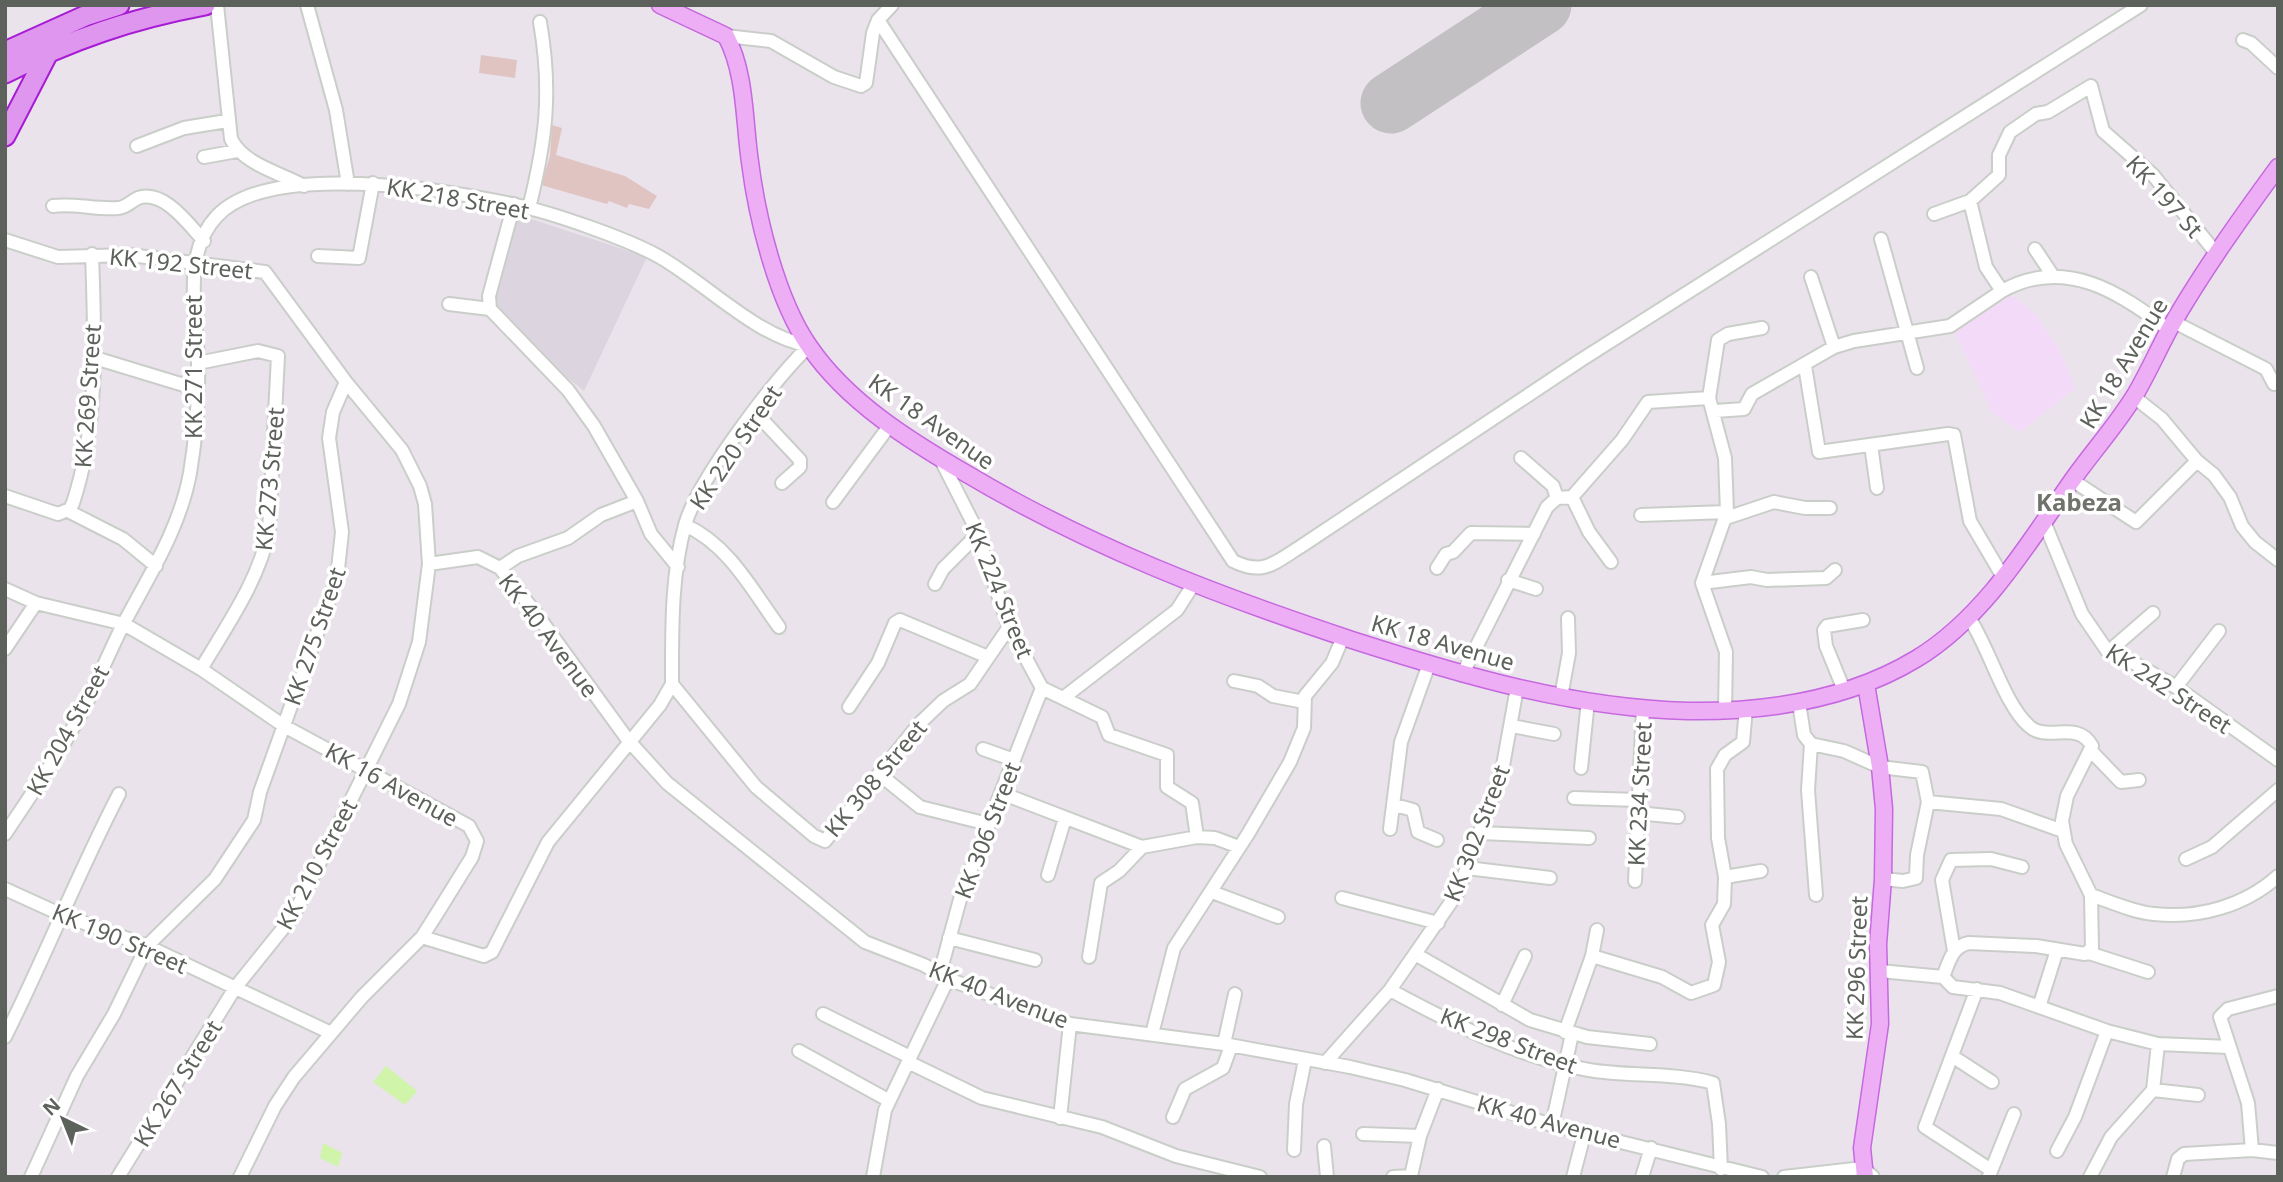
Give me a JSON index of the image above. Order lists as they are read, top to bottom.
{
  "streets": {
    "main road": ["KK 18 Avenue", "KK 296 Street"],
    "street": [
      "KK 197 St",
      "KK 218 Street",
      "KK 192 Street",
      "KK 271 Street",
      "KK 269 Street",
      "KK 220 Street",
      "KK 273 Street",
      "KK 224 Street",
      "KK 40 Avenue",
      "KK 275 Street",
      "KK 242 Street",
      "KK 204 Street",
      "KK 308 Street",
      "KK 16 Avenue",
      "KK 234 Street",
      "KK 306 Street",
      "KK 302 Street",
      "KK 210 Street",
      "KK 190 Street",
      "KK 298 Street",
      "KK 267 Street"
    ]
  },
  "crossings": [
    ["KK 197 St", "KK 18 Avenue"],
    ["KK 218 Street", "KK 192 Street"],
    ["KK 218 Street", "KK 18 Avenue"],
    ["KK 218 Street", "KK 271 Street"],
    ["KK 218 Street", "KK 220 Street"],
    ["KK 192 Street", "KK 271 Street"],
    ["KK 192 Street", "KK 269 Street"],
    ["KK 192 Street", "KK 40 Avenue"],
    ["KK 192 Street", "KK 275 Street"],
    ["KK 192 Street", "KK 210 Street"],
    ["KK 18 Avenue", "KK 220 Street"],
    ["KK 18 Avenue", "KK 224 Street"],
    ["KK 18 Avenue", "KK 242 Street"],
    ["KK 18 Avenue", "KK 234 Street"],
    ["KK 18 Avenue", "KK 302 Street"],
    ["KK 271 Street", "KK 273 Street"],
    ["KK 271 Street", "KK 204 Street"],
    ["KK 271 Street", "KK 16 Avenue"],
    ["KK 220 Street", "KK 308 Street"],
    ["KK 273 Street", "KK 16 Avenue"],
    ["KK 224 Street", "KK 308 Street"],
    ["KK 224 Street", "KK 306 Street"],
    ["KK 40 Avenue", "KK 306 Street"],
    ["KK 40 Avenue", "KK 302 Street"],
    ["KK 40 Avenue", "KK 210 Street"],
    ["KK 40 Avenue", "KK 298 Street"],
    ["KK 275 Street", "KK 16 Avenue"],
    ["KK 275 Street", "KK 190 Street"],
    ["KK 204 Street", "KK 16 Avenue"],
    ["KK 16 Avenue", "KK 210 Street"],
    ["KK 16 Avenue", "KK 190 Street"],
    ["KK 302 Street", "KK 298 Street"],
    ["KK 210 Street", "KK 190 Street"],
    ["KK 210 Street", "KK 267 Street"],
    ["KK 190 Street", "KK 267 Street"]
  ],
  "districts": ["Kabeza"],
  "north": "top left"
}
